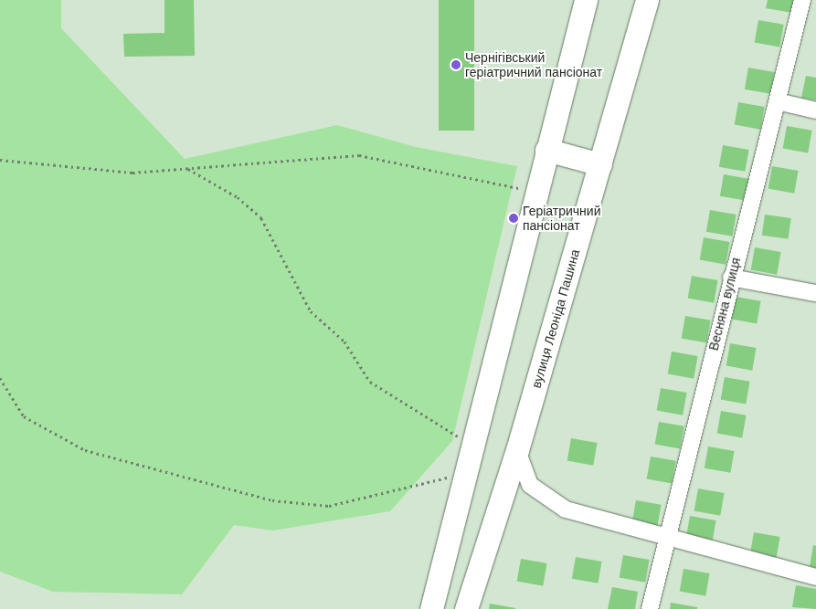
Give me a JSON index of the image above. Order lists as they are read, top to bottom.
{
  "streets": {
    "main road": ["вулиця Леоніда Пашина"],
    "street": ["Весняна вулиця"]
  },
  "places": ["Чернігівський геріатричний пансіонат", "Геріатричний пансіонат"]
}
